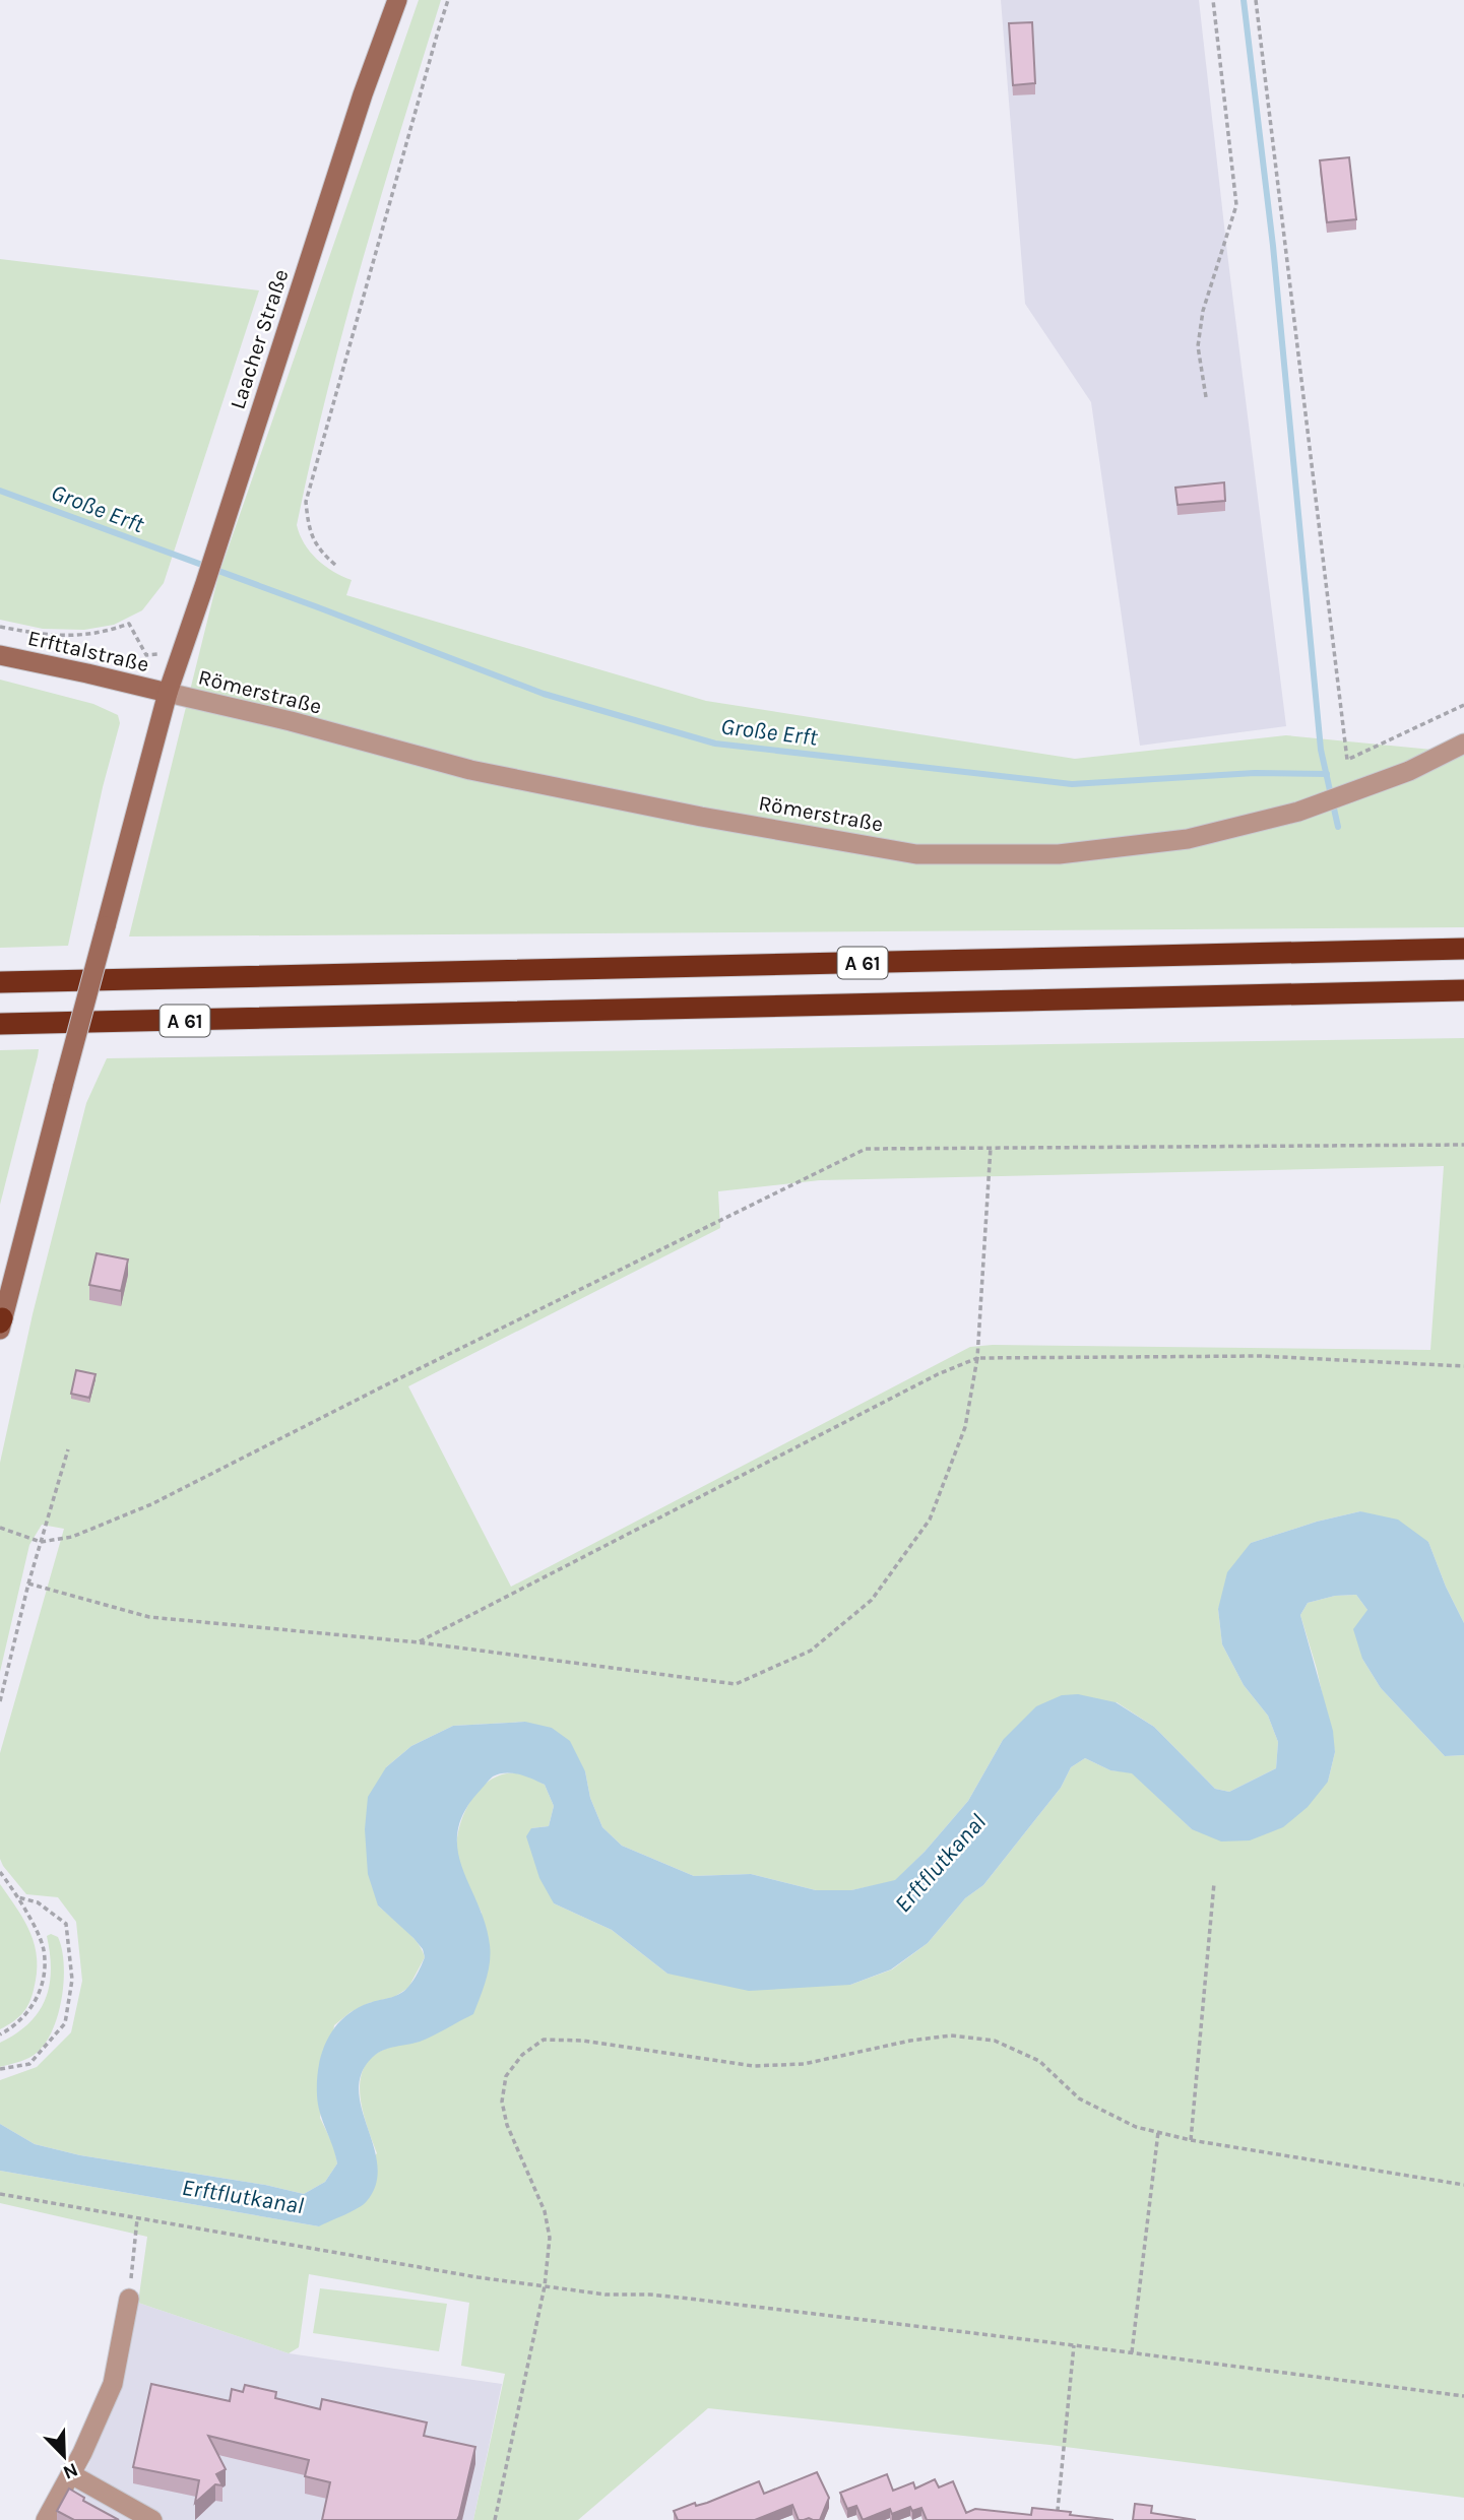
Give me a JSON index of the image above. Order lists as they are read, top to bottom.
{
  "streets": {
    "highway": ["A 61"],
    "main road": ["Laacher Straße", "Erfttalstraße"],
    "street": ["Römerstraße"]
  },
  "crossings": [
    ["Laacher Straße", "Erfttalstraße"],
    ["Laacher Straße", "Römerstraße"],
    ["Erfttalstraße", "Römerstraße"]
  ],
  "water": ["Große Erft", "Erftflutkanal"],
  "north": "bottom right"
}
